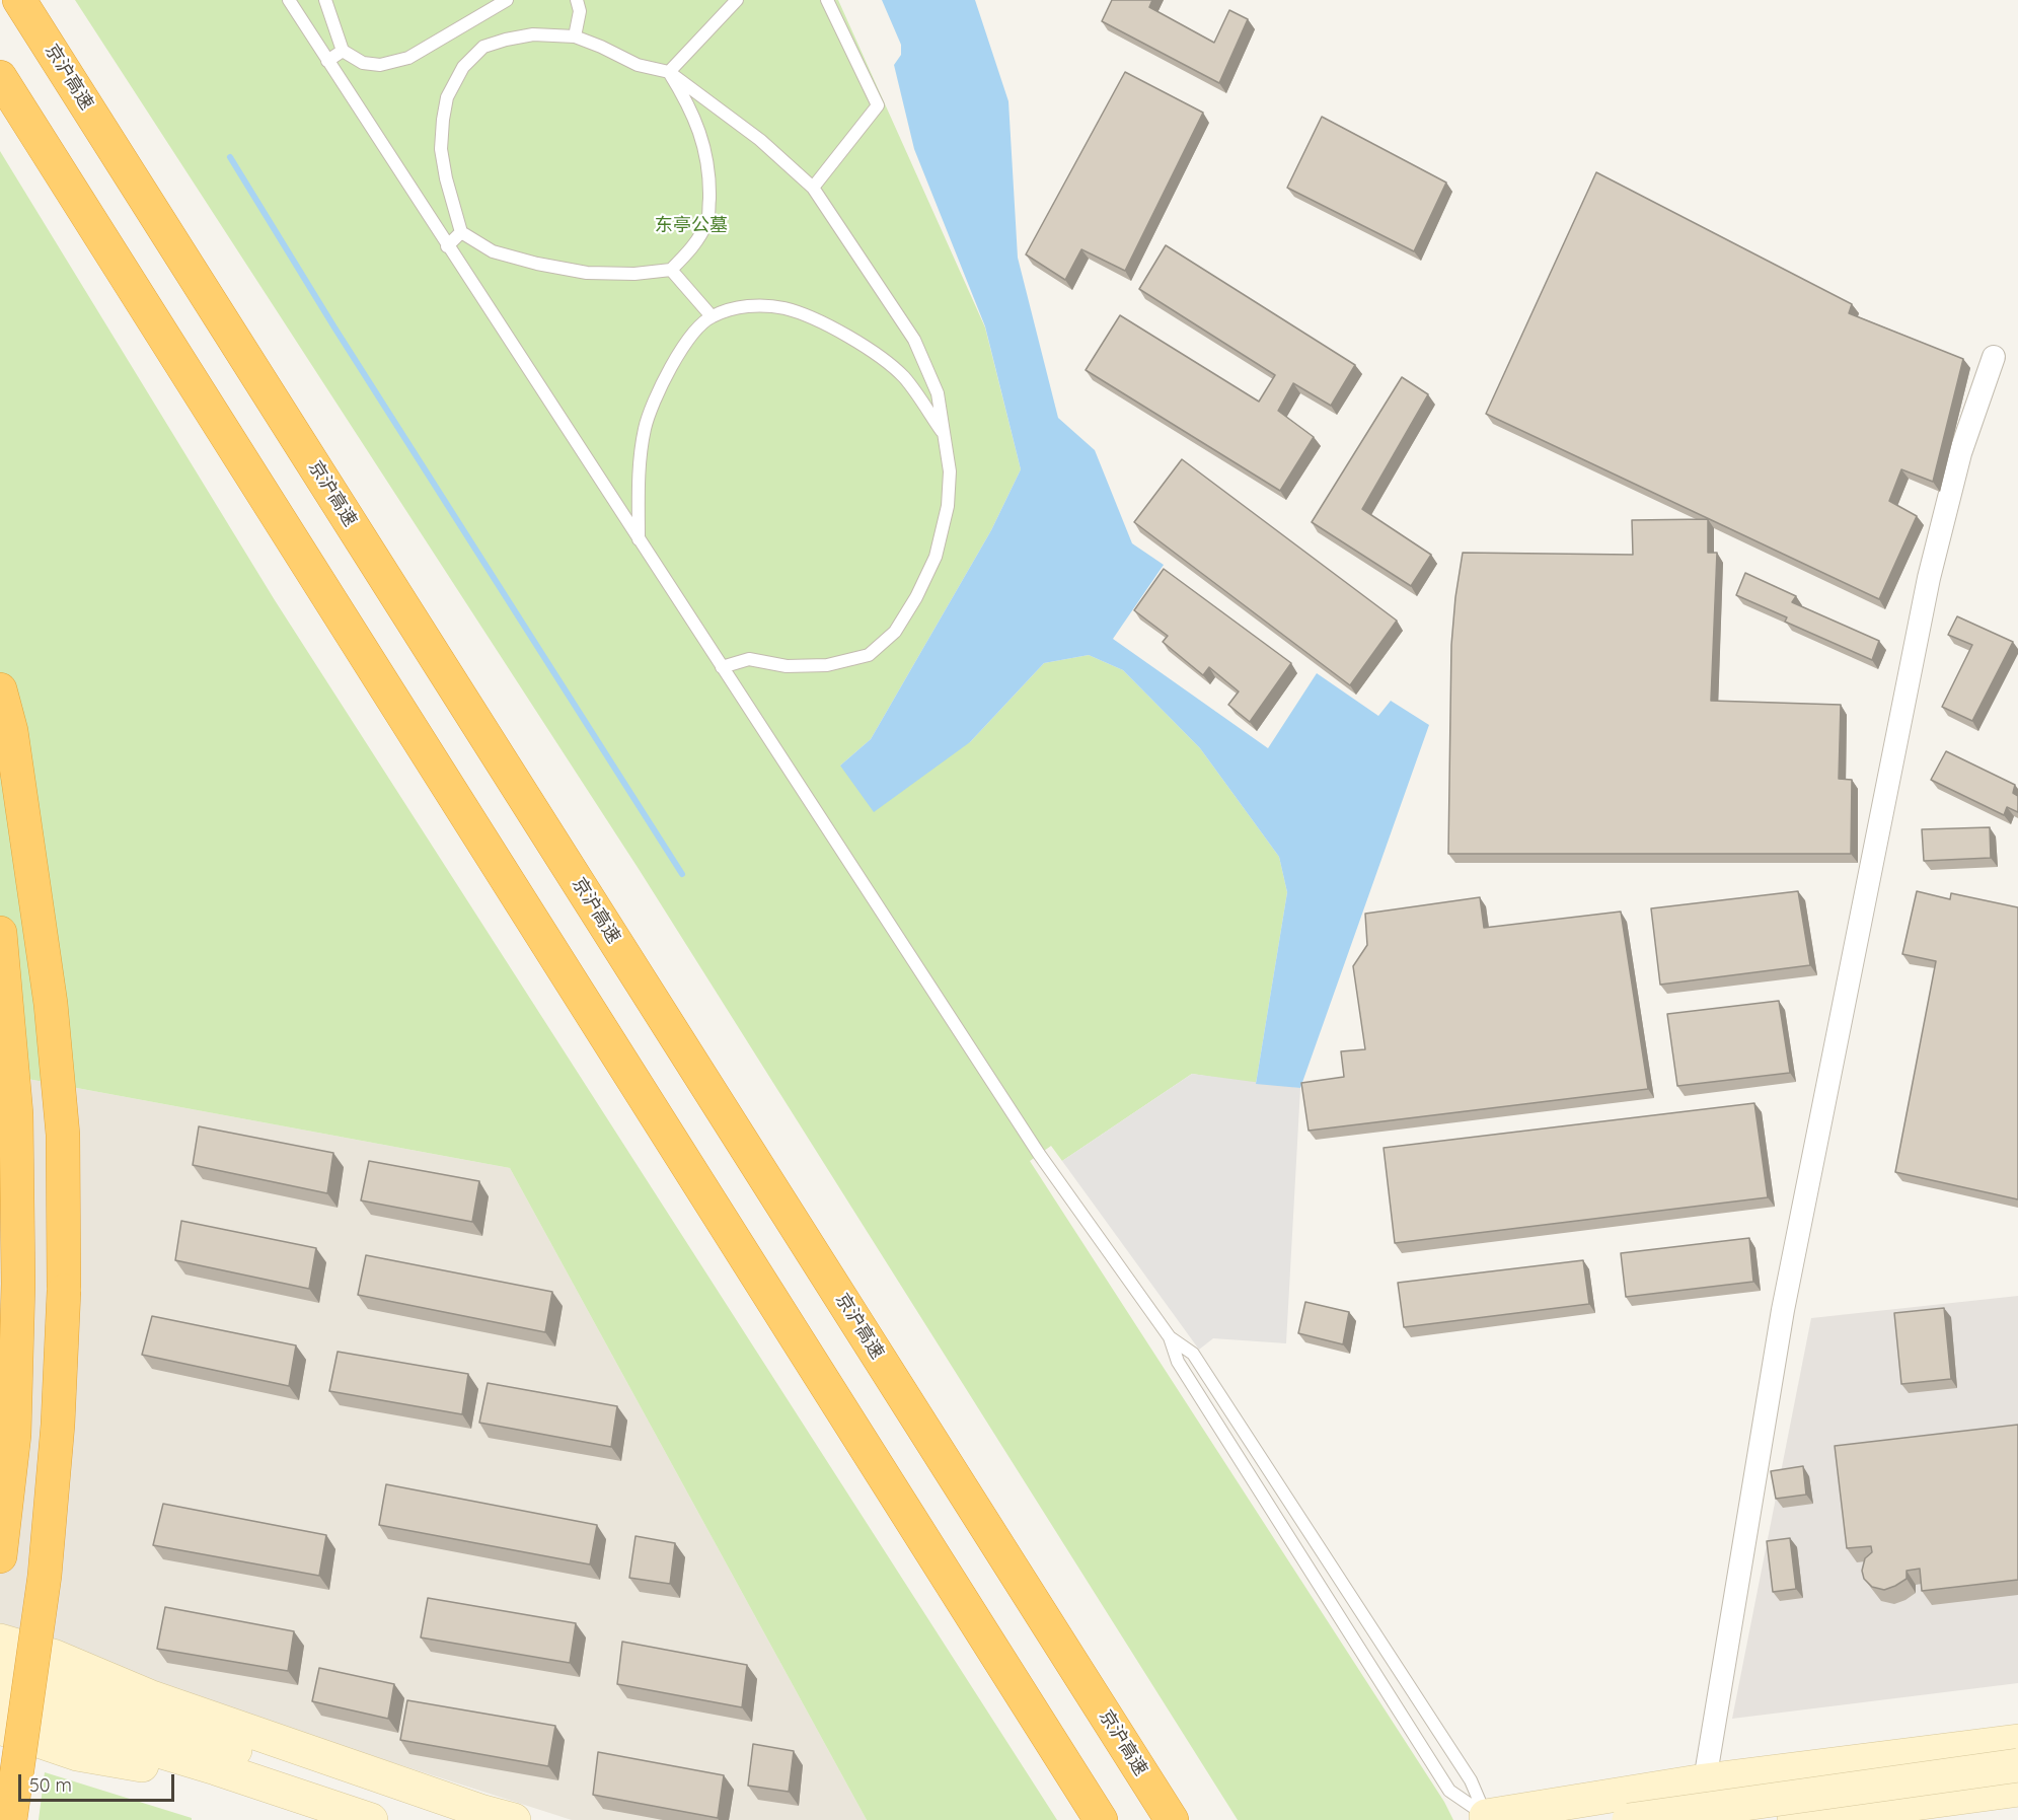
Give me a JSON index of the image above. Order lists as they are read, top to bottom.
{
  "streets": {
    "highway": ["京沪高速"]
  },
  "parks": ["东亭公墓"],
  "scale_bar": "50 m"
}
